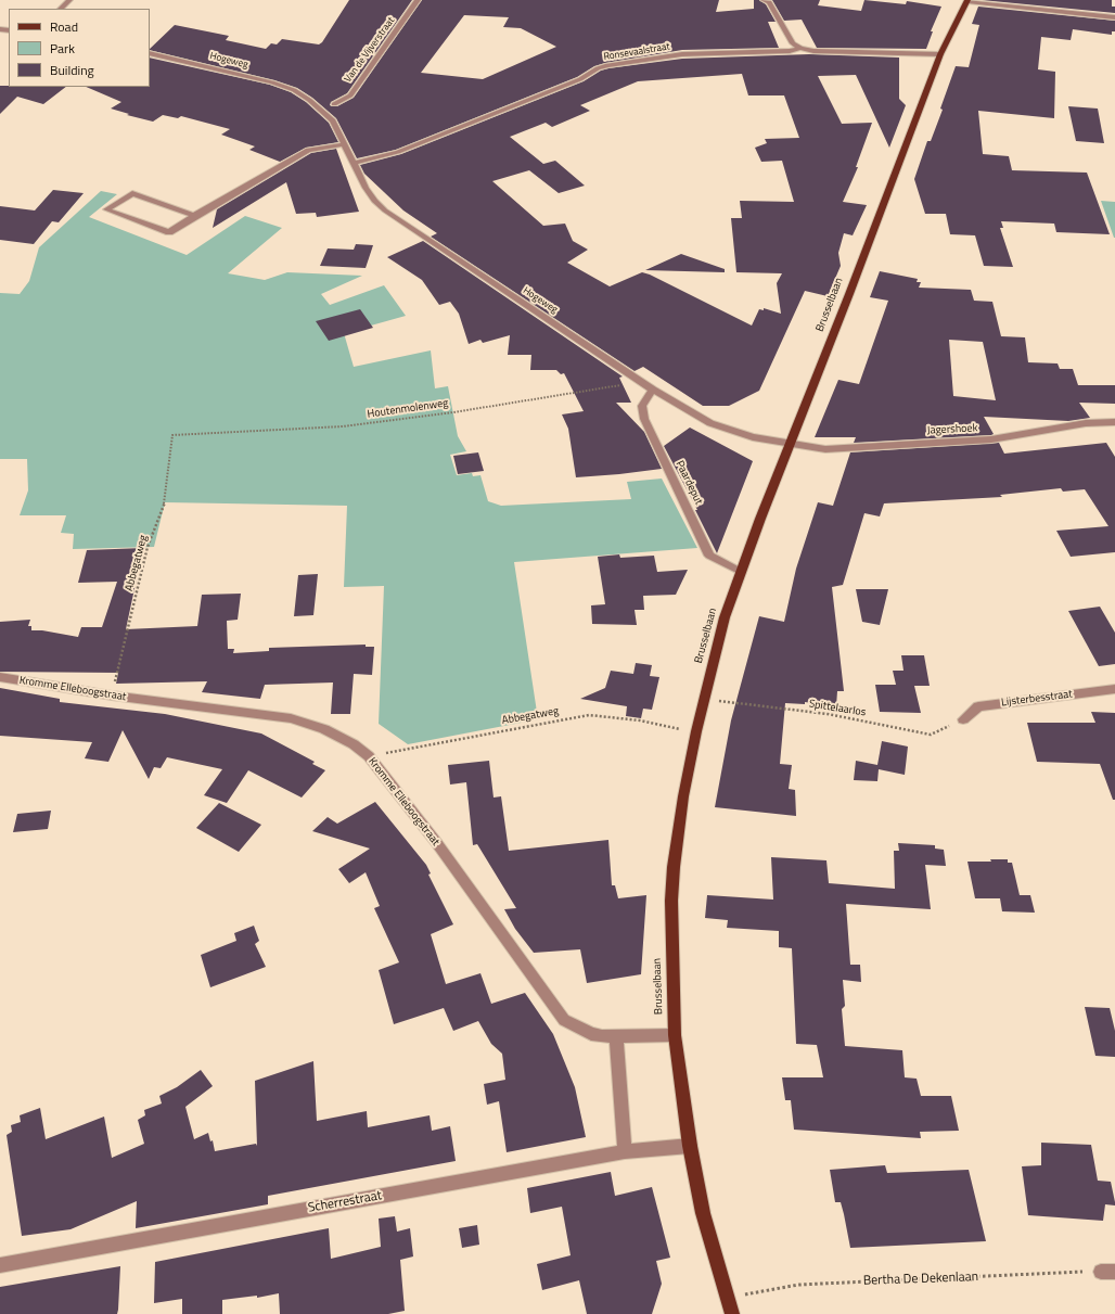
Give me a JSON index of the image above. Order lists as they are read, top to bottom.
{
  "streets": {
    "main road": ["Brusselbaan"],
    "street": [
      "Van de Vijverstraat",
      "Ronsevaalstraat",
      "Hogeweg",
      "Jagershoek",
      "Paardeput",
      "Kromme Elleboogstraat",
      "Lijsterbesstraat",
      "Scherrestraat"
    ],
    "path": [
      "Houtenmolenweg",
      "Abbegatweg",
      "Spittelaarlos",
      "Bertha De Dekenlaan"
    ]
  },
  "crossings": [
    ["Van de Vijverstraat", "Hogeweg"],
    ["Ronsevaalstraat", "Hogeweg"],
    ["Ronsevaalstraat", "Brusselbaan"],
    ["Hogeweg", "Brusselbaan"],
    ["Hogeweg", "Houtenmolenweg"],
    ["Hogeweg", "Jagershoek"],
    ["Hogeweg", "Paardeput"],
    ["Brusselbaan", "Jagershoek"],
    ["Brusselbaan", "Paardeput"],
    ["Brusselbaan", "Abbegatweg"],
    ["Brusselbaan", "Kromme Elleboogstraat"],
    ["Brusselbaan", "Spittelaarlos"],
    ["Brusselbaan", "Scherrestraat"],
    ["Brusselbaan", "Bertha De Dekenlaan"],
    ["Houtenmolenweg", "Abbegatweg"],
    ["Abbegatweg", "Kromme Elleboogstraat"],
    ["Lijsterbesstraat", "Spittelaarlos"]
  ],
  "legend": ["Road", "Park", "Building"]
}
